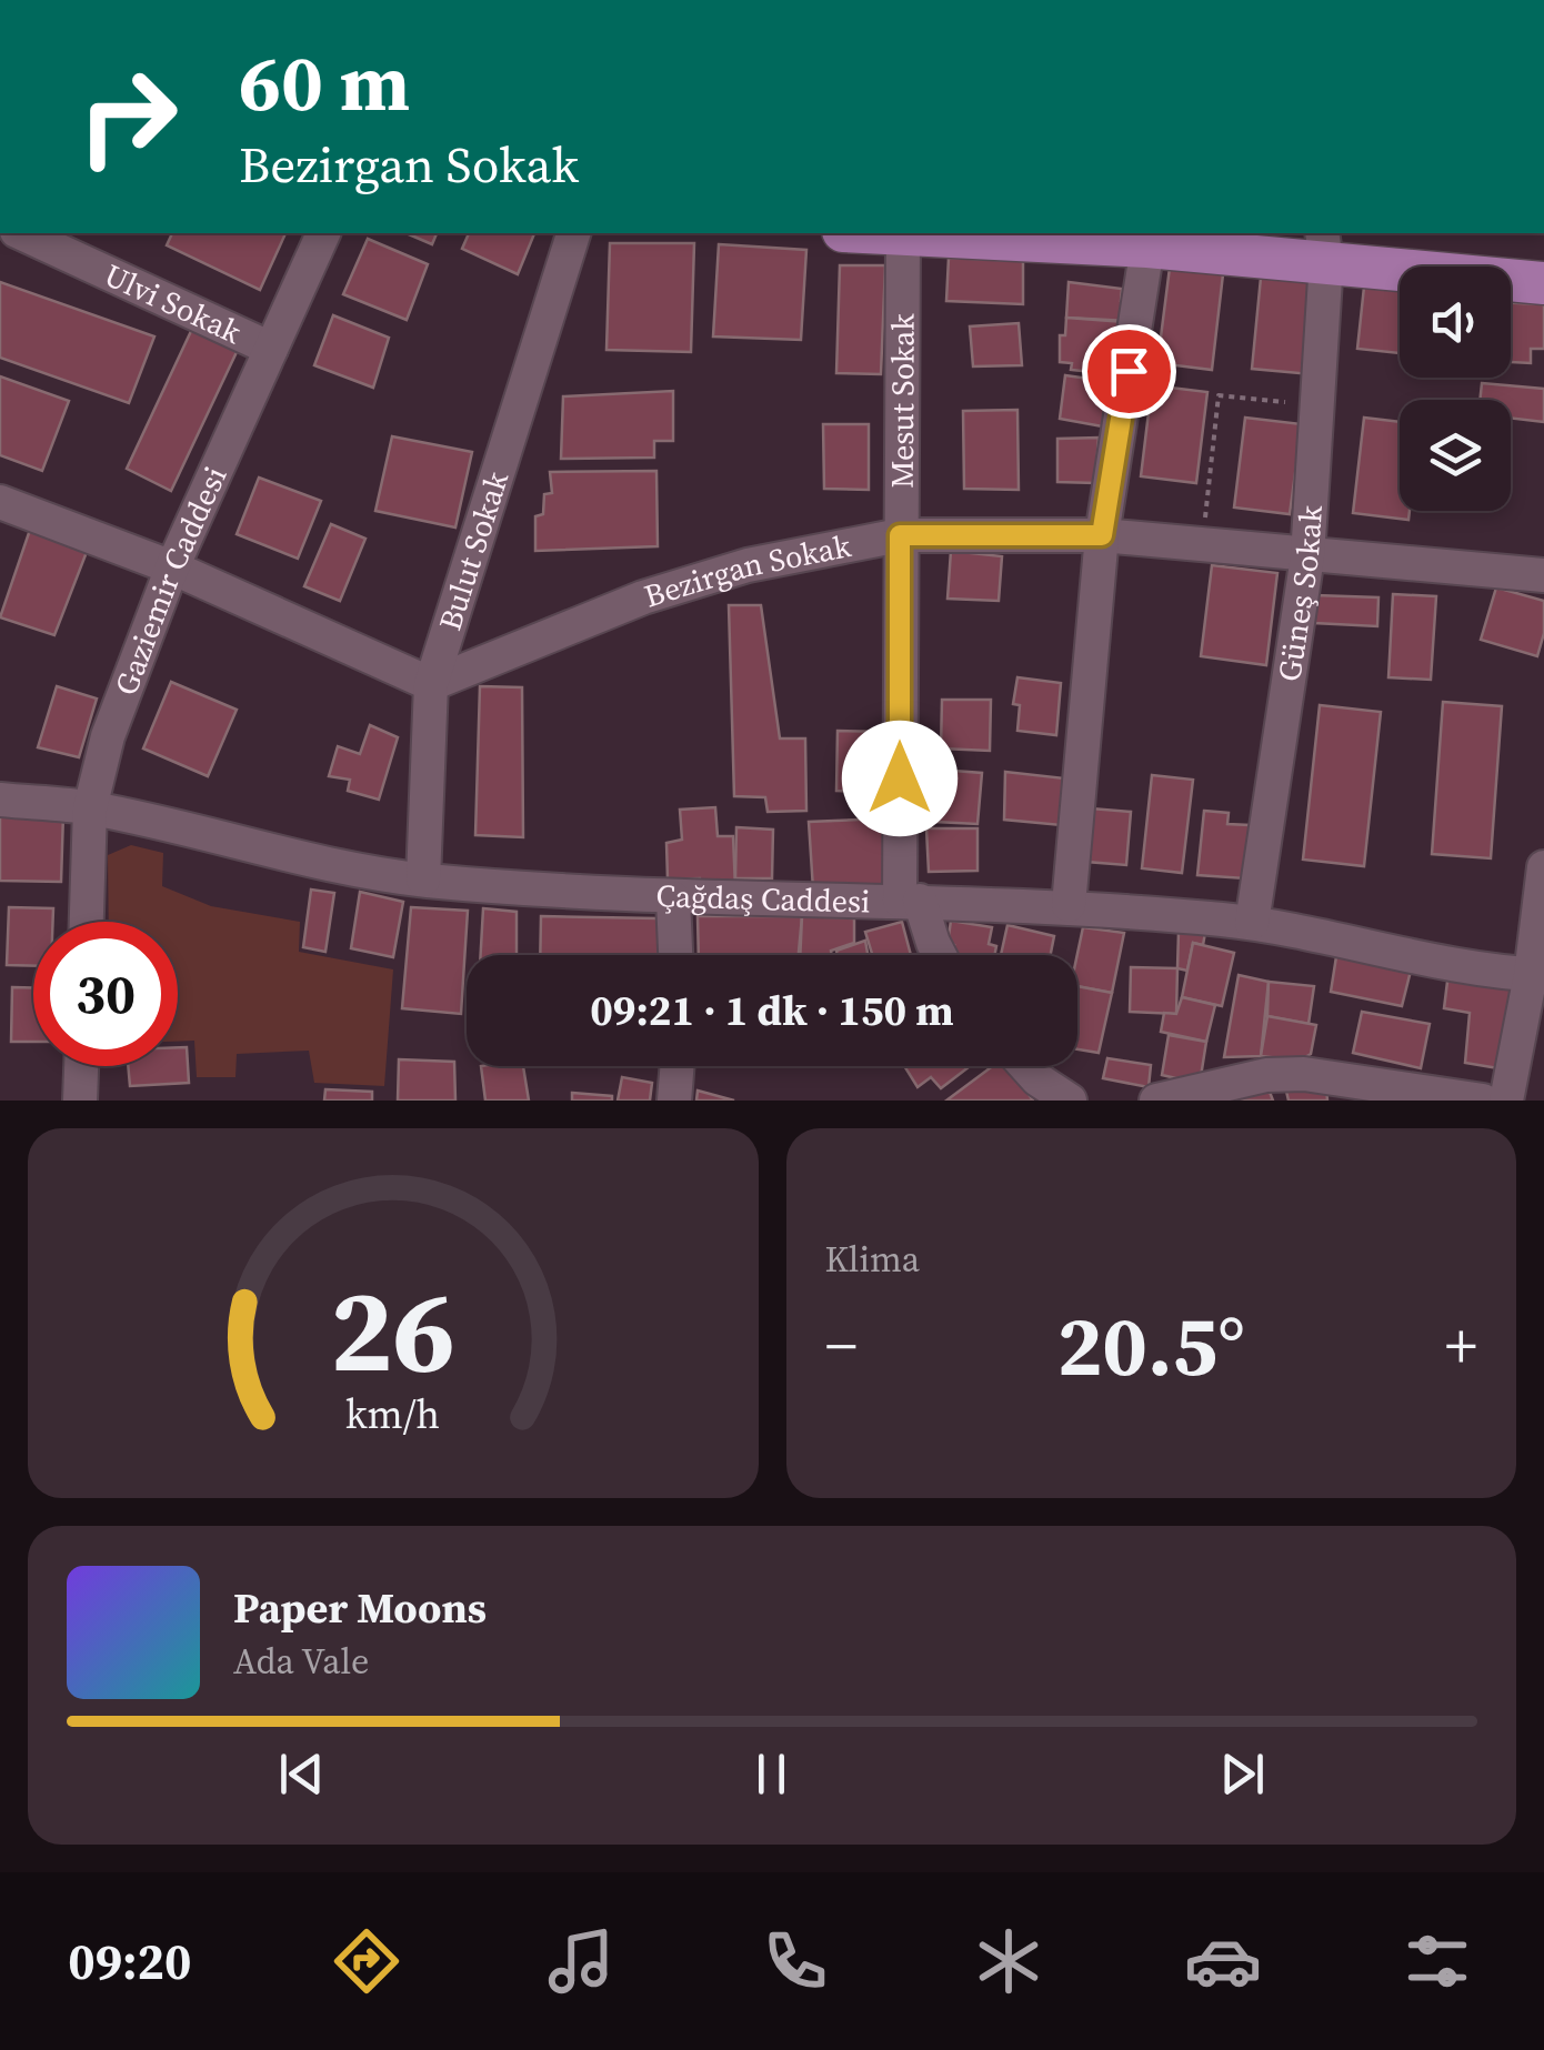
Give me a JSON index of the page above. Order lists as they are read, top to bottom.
{
  "streets": {
    "street": [
      "Ulvi Sokak",
      "Mesut Sokak",
      "Bulut Sokak",
      "Bezirgan Sokak",
      "Gaziemir Caddesi",
      "Güneş Sokak",
      "Çağdaş Caddesi"
    ]
  },
  "crossings": [
    ["Ulvi Sokak", "Gaziemir Caddesi"],
    ["Mesut Sokak", "Bezirgan Sokak"],
    ["Mesut Sokak", "Çağdaş Caddesi"],
    ["Bulut Sokak", "Bezirgan Sokak"],
    ["Bulut Sokak", "Çağdaş Caddesi"],
    ["Bezirgan Sokak", "Güneş Sokak"],
    ["Gaziemir Caddesi", "Çağdaş Caddesi"],
    ["Güneş Sokak", "Çağdaş Caddesi"]
  ],
  "page": {
    "turn": ["60 m", "Bezirgan Sokak"],
    "limit": "30",
    "trip": "09:21 · 1 dk · 150 m",
    "tile": "Klima",
    "heat": ["−", "20.5°", "+"],
    "song": ["Paper Moons", "Ada Vale"],
    "tabs": "09:20",
    "gauge": ["26", "km/h"]
  }
}
